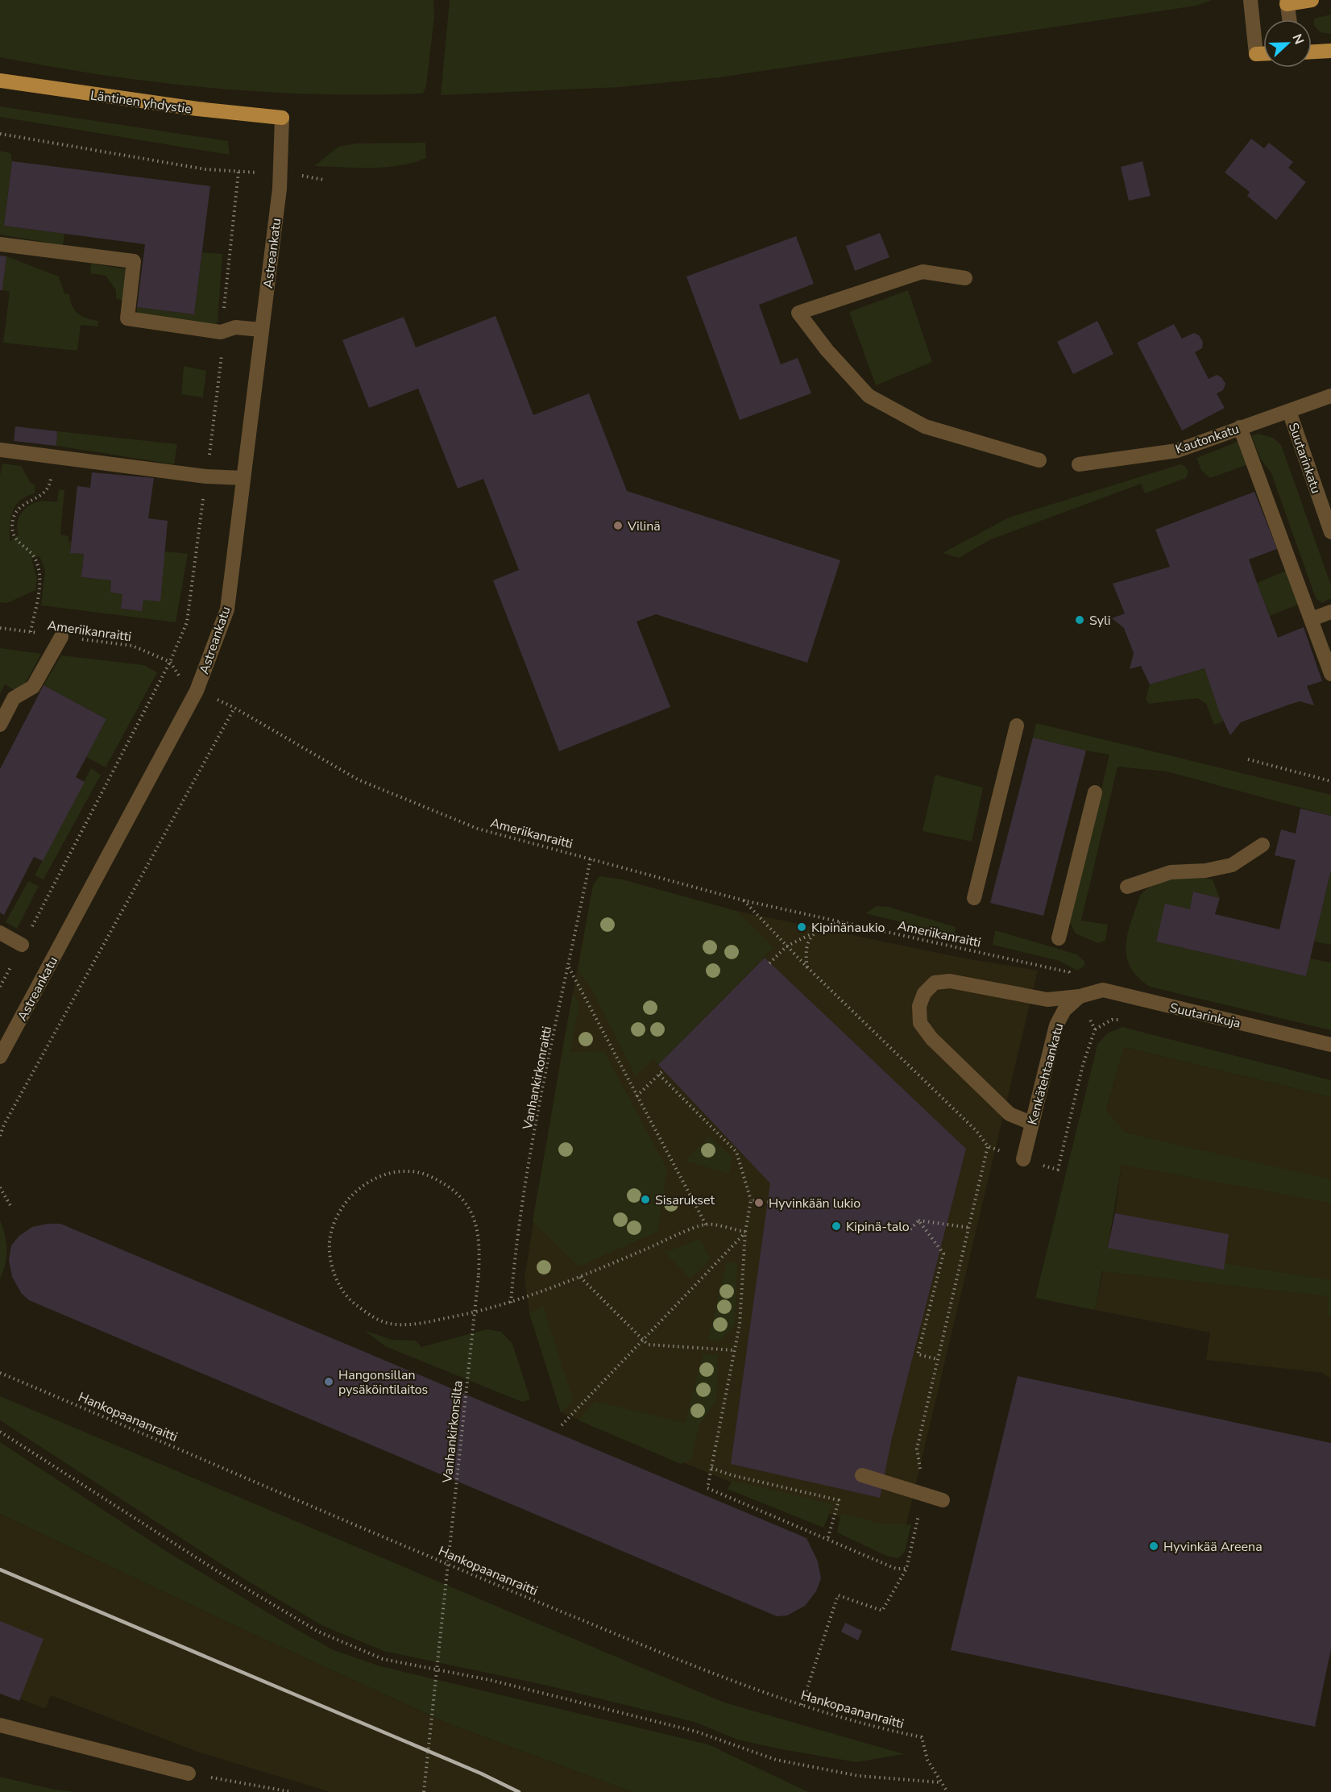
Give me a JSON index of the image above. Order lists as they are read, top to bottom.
{
  "streets": {
    "main road": ["Läntinen yhdystie"],
    "street": [
      "Astreankatu",
      "Kautonkatu",
      "Suutarinkatu",
      "Suutarinkuja",
      "Kenkätehtaankatu"
    ],
    "path": [
      "Ameriikanraitti",
      "Vanhankirkonraitti",
      "Hankopaananraitti",
      "Vanhankirkonsilta"
    ]
  },
  "crossings": [
    ["Läntinen yhdystie", "Astreankatu"],
    ["Astreankatu", "Ameriikanraitti"],
    ["Kautonkatu", "Suutarinkatu"],
    ["Ameriikanraitti", "Suutarinkuja"],
    ["Ameriikanraitti", "Kenkätehtaankatu"],
    ["Ameriikanraitti", "Vanhankirkonraitti"],
    ["Suutarinkuja", "Kenkätehtaankatu"],
    ["Vanhankirkonraitti", "Vanhankirkonsilta"]
  ],
  "places": [
    "Vilinä",
    "Syli",
    "Kipinänaukio",
    "Sisarukset",
    "Hyvinkään lukio",
    "Kipinä-talo",
    "Hangonsillan pysäköintilaitos",
    "Hyvinkää Areena"
  ],
  "north": "right"
}
